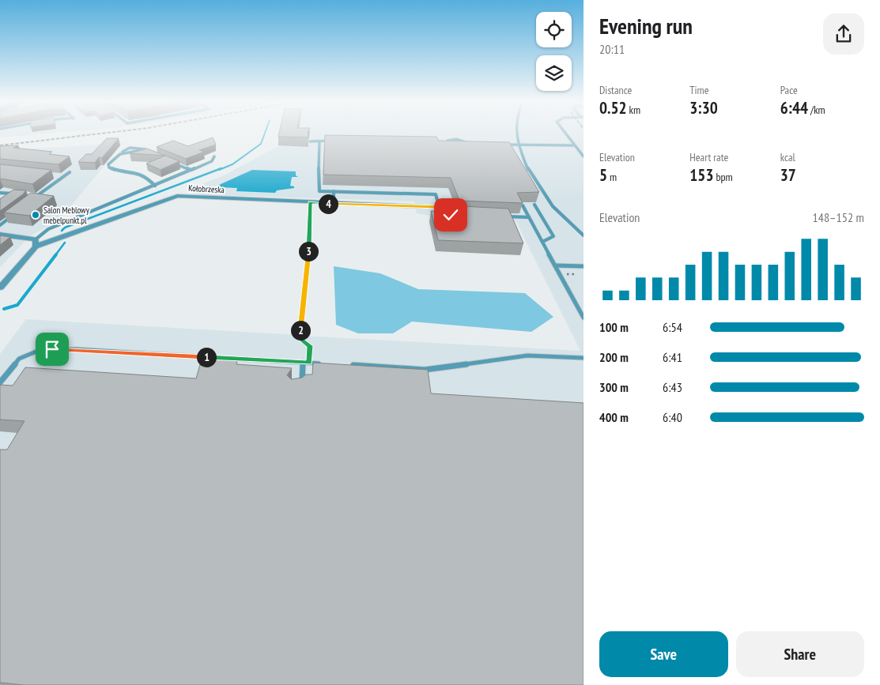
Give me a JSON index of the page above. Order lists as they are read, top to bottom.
{
  "streets": {
    "street": ["Kołobrzeska"]
  },
  "places": ["Salon Meblowy mebelpunkt.pl"],
  "page": {
    "heading": ["Evening run", "20:11"],
    "stats": [
      ["Distance", "0.52 km"],
      ["Time", "3:30"],
      ["Pace", "6:44 /km"],
      ["Elevation", "5 m"],
      ["Heart rate", "153 bpm"],
      ["kcal", "37"]
    ],
    "pins": [
      "4",
      "3",
      "2",
      "1"
    ],
    "chart": ["Elevation", "148–152 m"],
    "list": [
      {
        "name": "100 m",
        "note": "6:54"
      },
      {
        "name": "200 m",
        "note": "6:41"
      },
      {
        "name": "300 m",
        "note": "6:43"
      },
      {
        "name": "400 m",
        "note": "6:40"
      }
    ],
    "buttons": ["Save", "Share"]
  }
}
